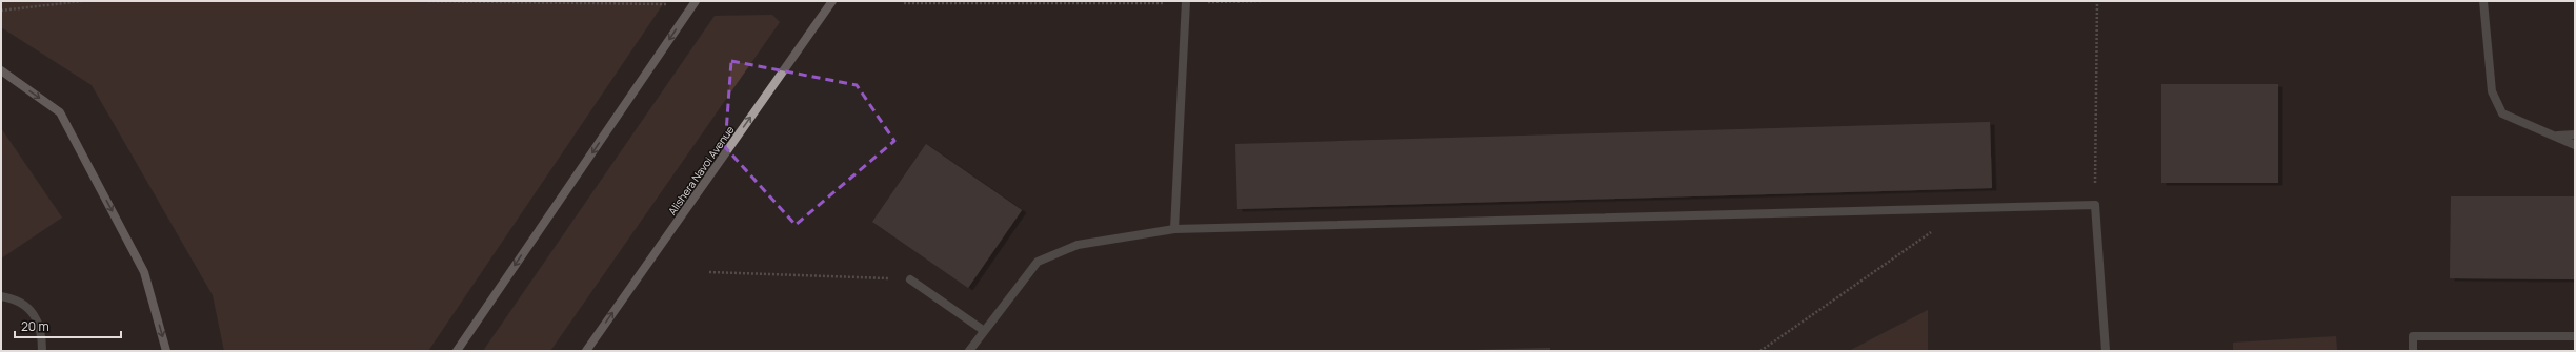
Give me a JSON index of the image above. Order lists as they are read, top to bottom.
{
  "streets": {
    "street": ["Alishera Navoi Avenue"]
  },
  "one_way": ["Alishera Navoi Avenue"],
  "scale_bar": "20 m"
}
